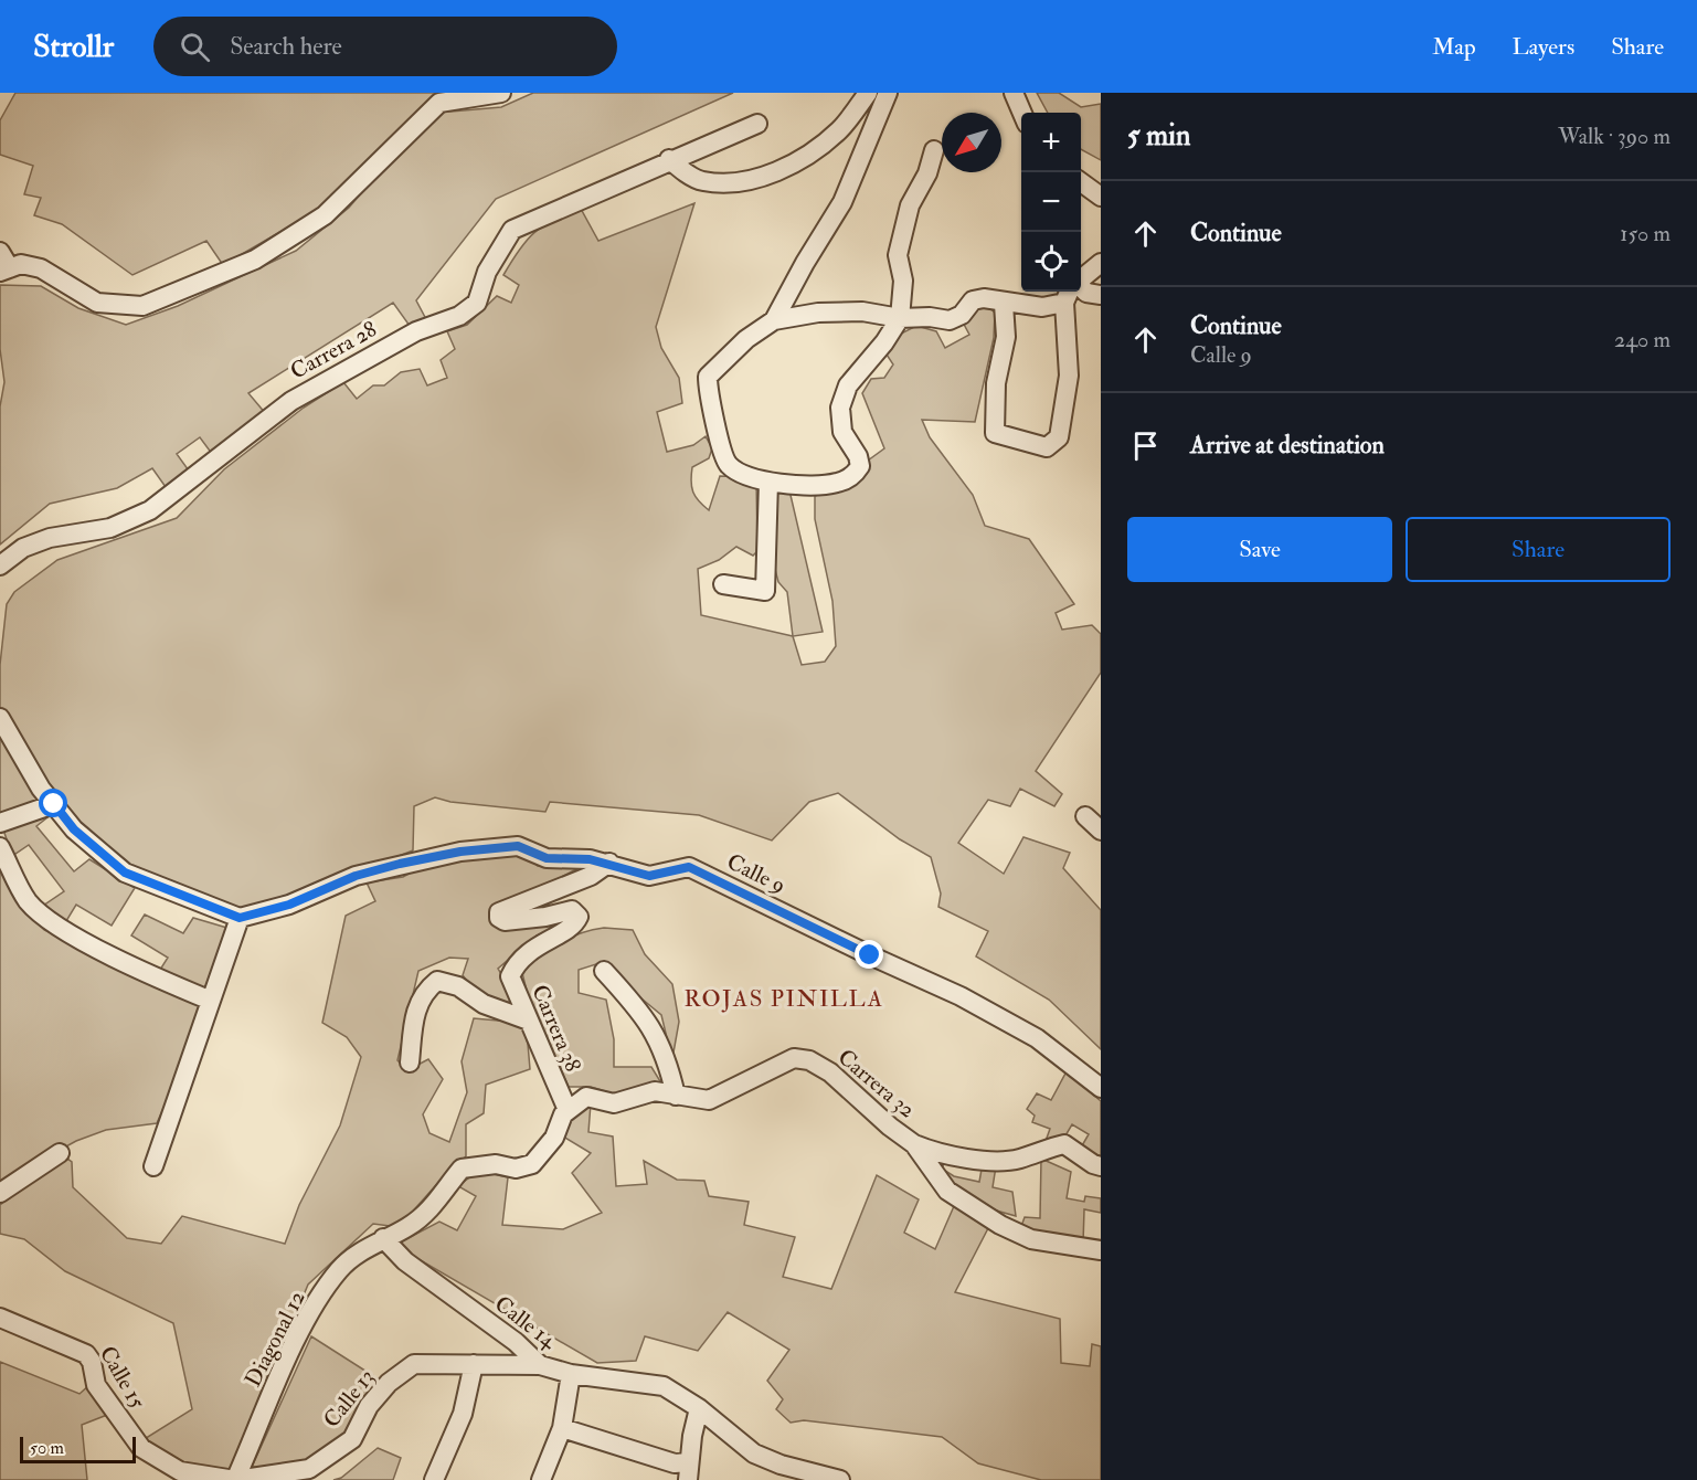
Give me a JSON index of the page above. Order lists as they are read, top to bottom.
{
  "streets": {
    "street": [
      "Carrera 28",
      "Calle 9",
      "Carrera 38",
      "Carrera 32",
      "Calle 14",
      "Diagonal 12",
      "Calle 15",
      "Calle 13"
    ]
  },
  "crossings": [
    ["Calle 9", "Carrera 38"],
    ["Carrera 38", "Carrera 32"],
    ["Calle 14", "Diagonal 12"],
    ["Calle 14", "Calle 13"],
    ["Diagonal 12", "Calle 15"],
    ["Diagonal 12", "Calle 13"],
    ["Calle 15", "Calle 13"]
  ],
  "districts": ["ROJAS PINILLA"],
  "scale_bar": "50 m",
  "north": "bottom left",
  "page": {
    "header": "Strollr",
    "search": "Search here",
    "nav": ["Map", "Layers", "Share"],
    "heading": ["5 min", "Walk · 390 m"],
    "map_buttons": ["+", "−"],
    "list": [
      ["Continue", "150 m"],
      ["Continue", "Calle 9", "240 m"],
      "Arrive at destination"
    ],
    "buttons": ["Save", "Share"],
    "scale": "50 m"
  }
}
